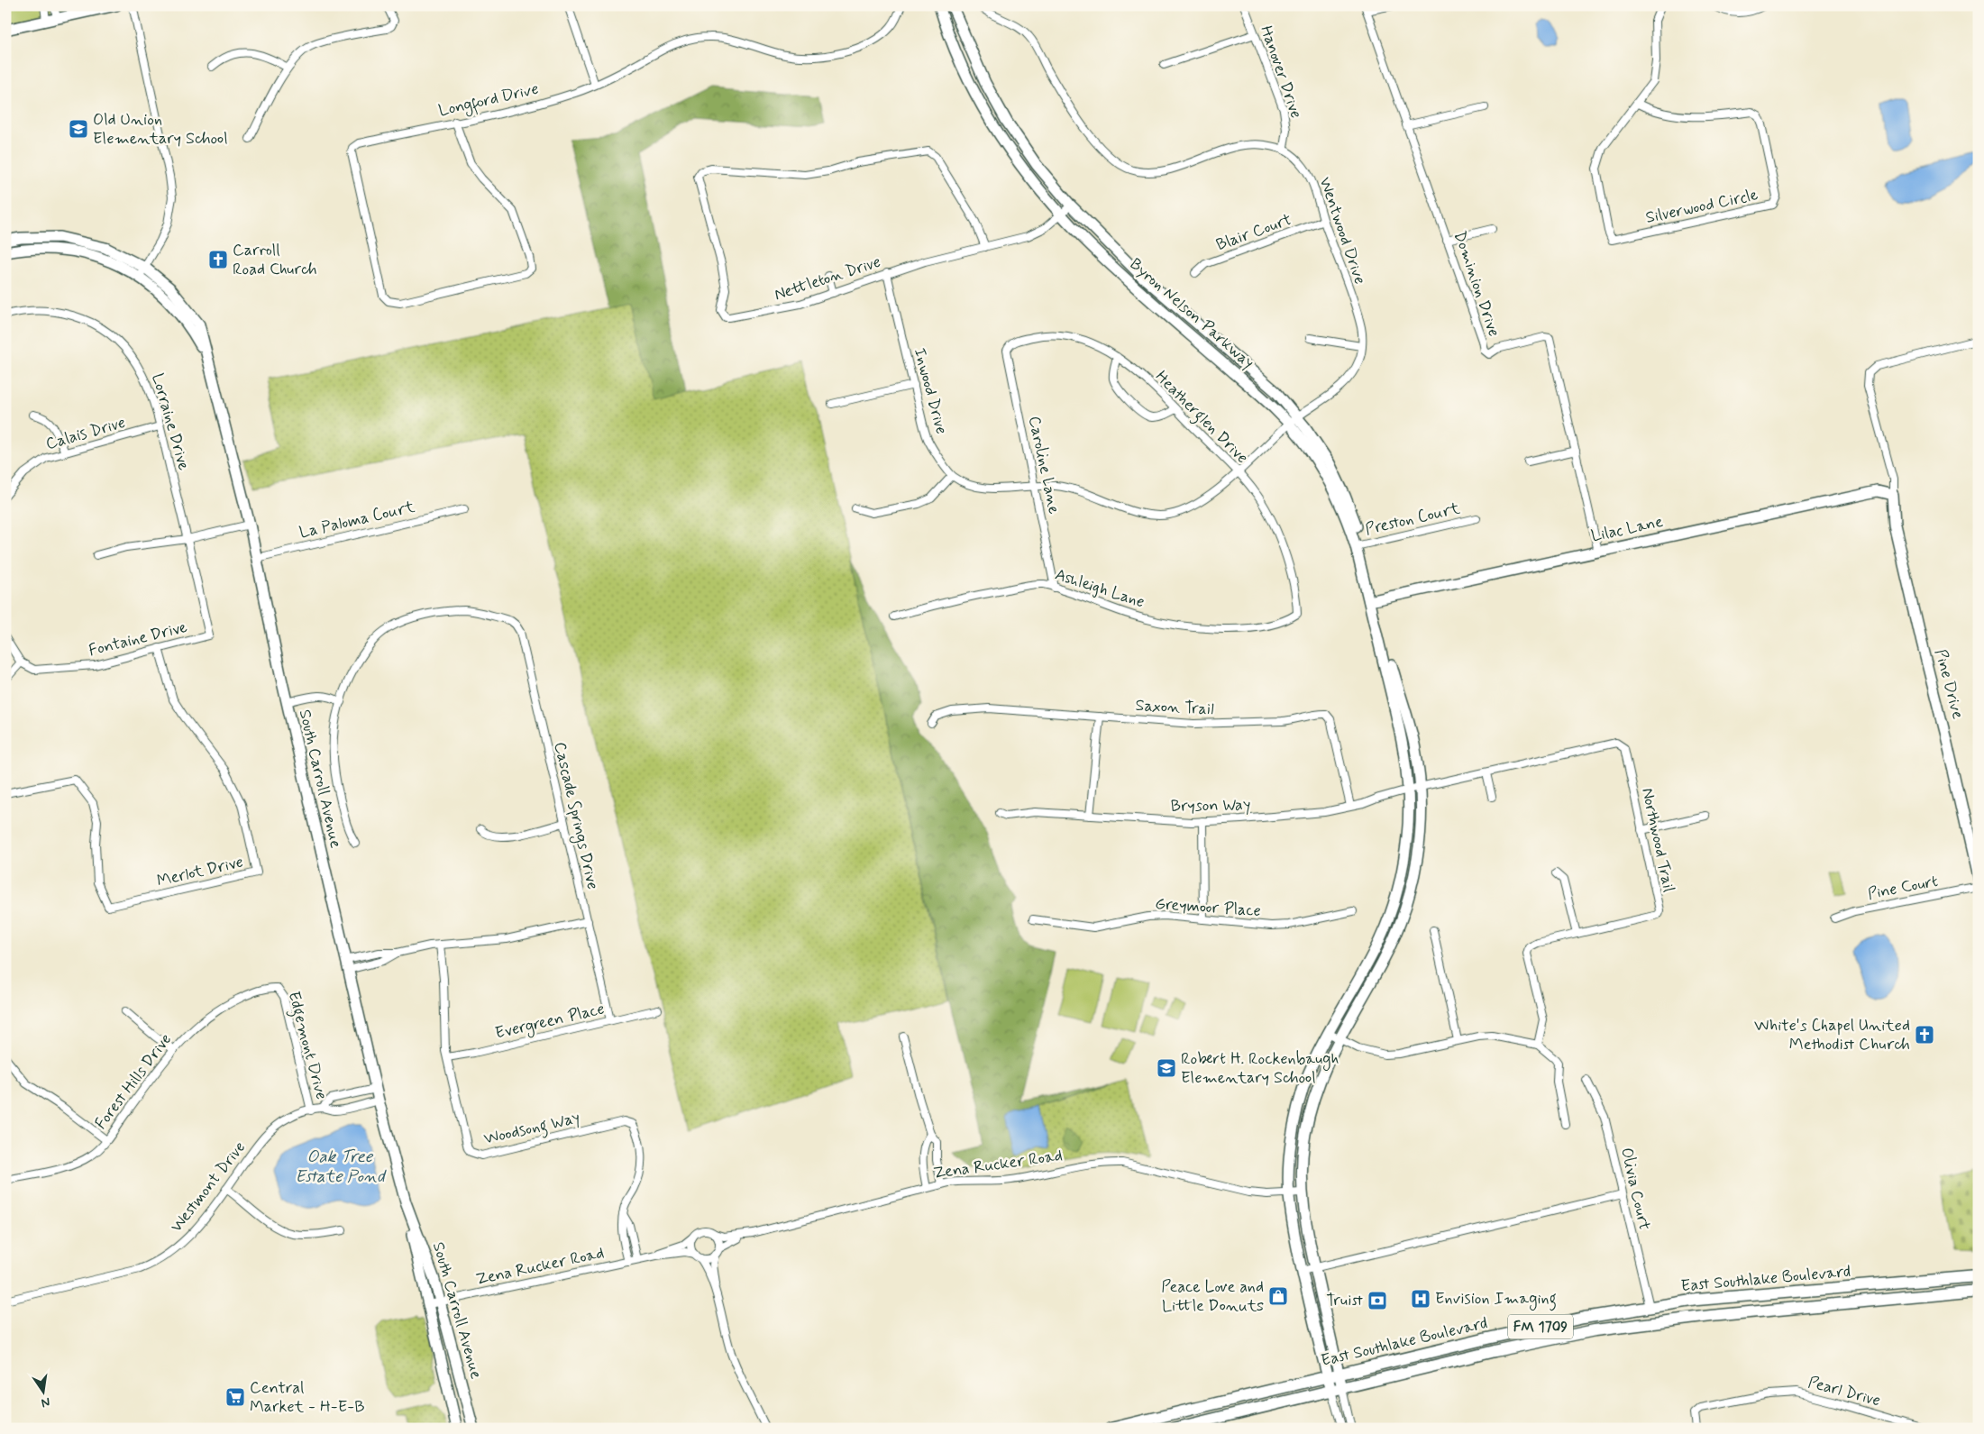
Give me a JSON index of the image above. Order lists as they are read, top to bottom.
{
  "streets": {
    "main road": ["East Southlake Boulevard", "FM 1709"],
    "street": [
      "Hanover Drive",
      "Longford Drive",
      "Silverwood Circle",
      "Wentwood Drive",
      "Blair Court",
      "Nettleton Drive",
      "Dominion Drive",
      "Byron Nelson Parkway",
      "Inwood Drive",
      "Heatherglen Drive",
      "Lorraine Drive",
      "Calais Drive",
      "Caroline Lane",
      "Preston Court",
      "La Paloma Court",
      "Lilac Lane",
      "Ashleigh Lane",
      "Fontaine Drive",
      "Pine Drive",
      "Saxon Trail",
      "South Carroll Avenue",
      "Bryson Way",
      "Cascade Springs Drive",
      "Northwood Trail",
      "Merlot Drive",
      "Pine Court",
      "Greymoor Place",
      "Evergreen Place",
      "Edgemont Drive",
      "Forest Hills Drive",
      "Woodsong Way",
      "Zena Rucker Road",
      "Westmont Drive",
      "Olivia Court",
      "Pearl Drive"
    ]
  },
  "crossings": [
    ["Hanover Drive", "Wentwood Drive"],
    ["Wentwood Drive", "Blair Court"],
    ["Wentwood Drive", "Byron Nelson Parkway"],
    ["Nettleton Drive", "Byron Nelson Parkway"],
    ["Nettleton Drive", "Inwood Drive"],
    ["Dominion Drive", "Lilac Lane"],
    ["Byron Nelson Parkway", "Preston Court"],
    ["Byron Nelson Parkway", "Lilac Lane"],
    ["Byron Nelson Parkway", "Bryson Way"],
    ["Byron Nelson Parkway", "Northwood Trail"],
    ["Byron Nelson Parkway", "Zena Rucker Road"],
    ["Byron Nelson Parkway", "East Southlake Boulevard"],
    ["Heatherglen Drive", "Caroline Lane"],
    ["Heatherglen Drive", "Ashleigh Lane"],
    ["Lorraine Drive", "Calais Drive"],
    ["Lorraine Drive", "Fontaine Drive"],
    ["Caroline Lane", "Ashleigh Lane"],
    ["La Paloma Court", "South Carroll Avenue"],
    ["Lilac Lane", "Pine Drive"],
    ["Fontaine Drive", "Merlot Drive"],
    ["Saxon Trail", "Bryson Way"],
    ["South Carroll Avenue", "Zena Rucker Road"],
    ["South Carroll Avenue", "Westmont Drive"],
    ["Bryson Way", "Northwood Trail"],
    ["Cascade Springs Drive", "Evergreen Place"],
    ["Evergreen Place", "Woodsong Way"],
    ["Edgemont Drive", "Forest Hills Drive"],
    ["Edgemont Drive", "Westmont Drive"],
    ["Woodsong Way", "Zena Rucker Road"],
    ["Olivia Court", "East Southlake Boulevard"]
  ],
  "water": ["Oak Tree Estate Pond"],
  "places": {
    "school or university": ["Old Union Elementary School", "Robert H. Rockenbaugh Elementary School"],
    "church": ["Carroll Road Church", "White's Chapel United Methodist Church"],
    "shop": ["Peace Love and Little Donuts"],
    "hospital": ["Envision Imaging"],
    "bank": ["Truist"],
    "supermarket": ["Central Market - H-E-B"]
  },
  "north": "bottom"
}
